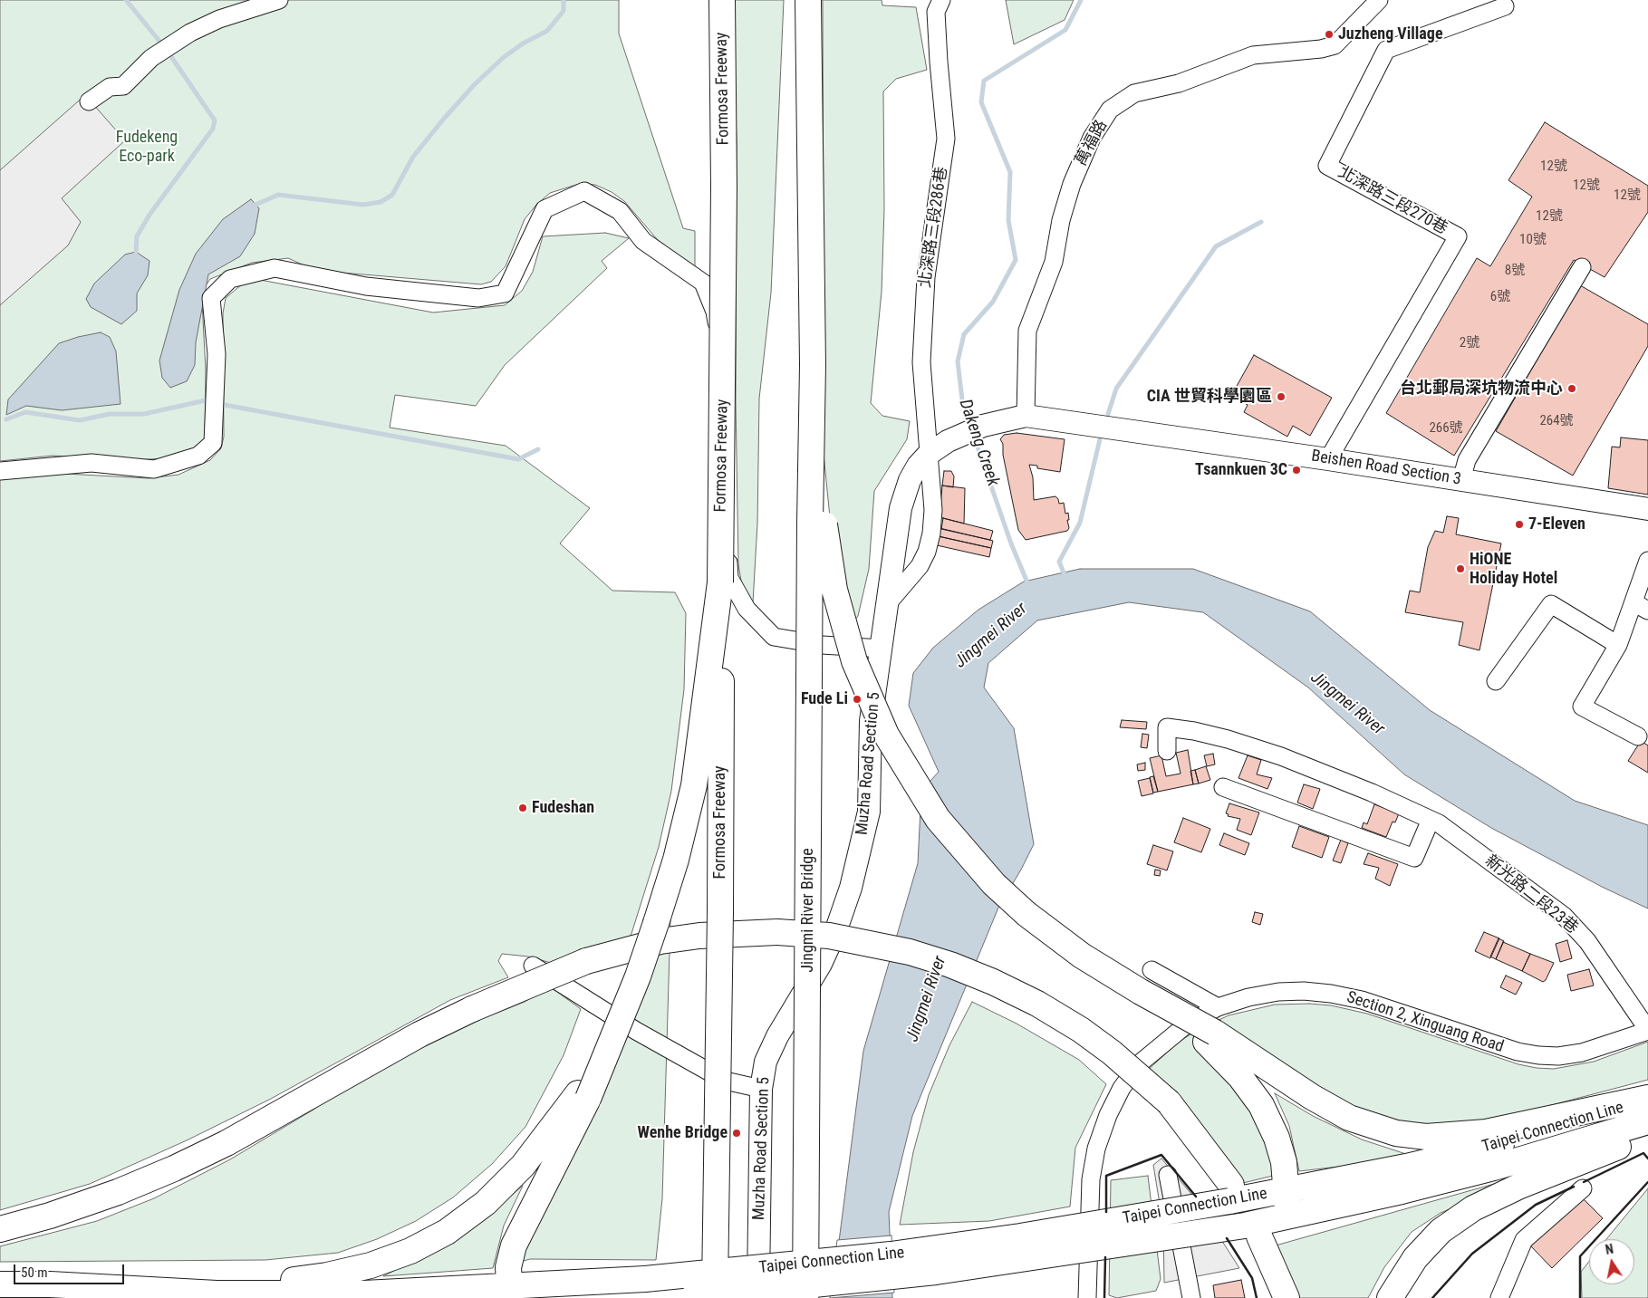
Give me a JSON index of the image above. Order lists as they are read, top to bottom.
{
  "streets": {
    "highway": ["Formosa Freeway", "Jingmi River Bridge", "Taipei Connection Line"],
    "main road": ["Beishen Road Section 3", "Muzha Road Section 5"],
    "street": [
      "萬福路",
      "北深路三段270巷",
      "北深路三段286巷",
      "新光路二段23巷",
      "Section 2, Xinguang Road"
    ]
  },
  "crossings": [
    ["萬福路", "Beishen Road Section 3"],
    ["北深路三段270巷", "Beishen Road Section 3"],
    ["北深路三段286巷", "Muzha Road Section 5"],
    ["新光路二段23巷", "Section 2, Xinguang Road"]
  ],
  "water": ["Dakeng Creek", "Jingmei River"],
  "parks": ["Fudekeng Eco-park"],
  "places": [
    "Juzheng Village",
    "台北郵局深坑物流中心",
    "CIA 世貿科學園區",
    "Tsannkuen 3C",
    "7-Eleven",
    "HiONE Holiday Hotel",
    "Fude Li",
    "Fudeshan",
    "Wenhe Bridge"
  ],
  "house_numbers": [
    "12號",
    "12號",
    "12號",
    "12號",
    "10號",
    "8號",
    "6號",
    "2號",
    "264號",
    "266號"
  ],
  "scale_bar": "50 m",
  "north": "top"
}
